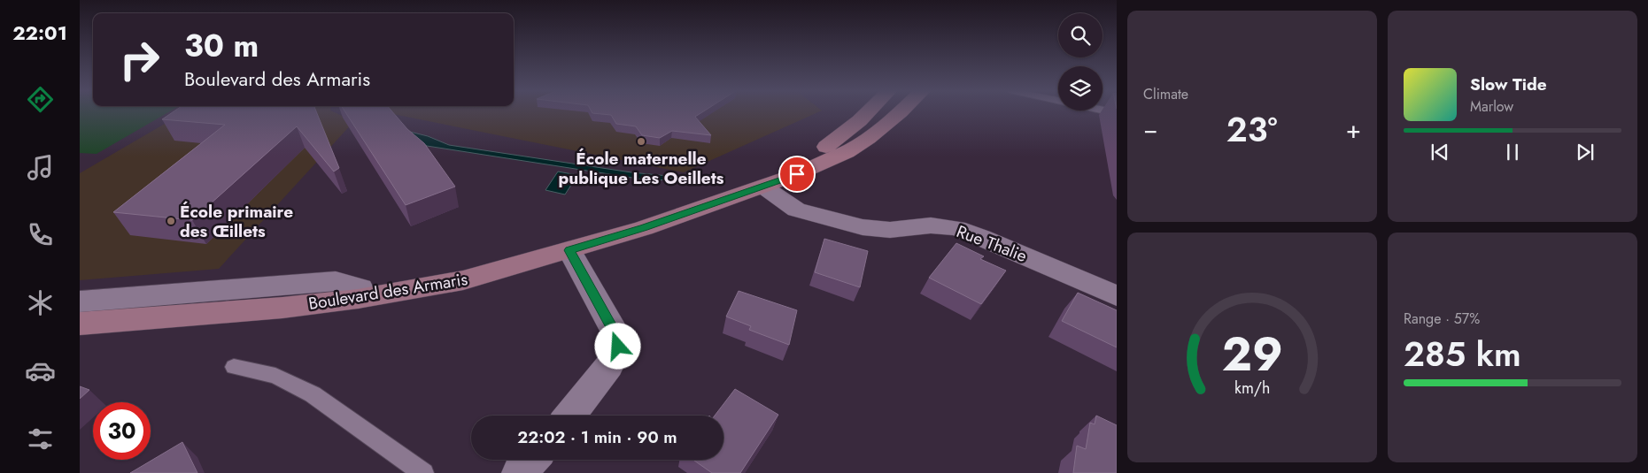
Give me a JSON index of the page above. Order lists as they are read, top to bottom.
{
  "streets": {
    "main road": ["Boulevard des Armaris"],
    "street": ["Rue Thalie"]
  },
  "crossings": [
    ["Rue Thalie", "Boulevard des Armaris"]
  ],
  "places": ["École maternelle publique Les Oeillets", "École primaire des Œillets"],
  "page": {
    "tabs": "22:01",
    "tile": [
      "Climate",
      ["Range · 57%", "285 km"]
    ],
    "turn": ["30 m", "Boulevard des Armaris"],
    "song": ["Slow Tide", "Marlow"],
    "heat": ["−", "23°", "+"],
    "limit": "30",
    "trip": "22:02 · 1 min · 90 m",
    "gauge": ["29", "km/h"]
  }
}
